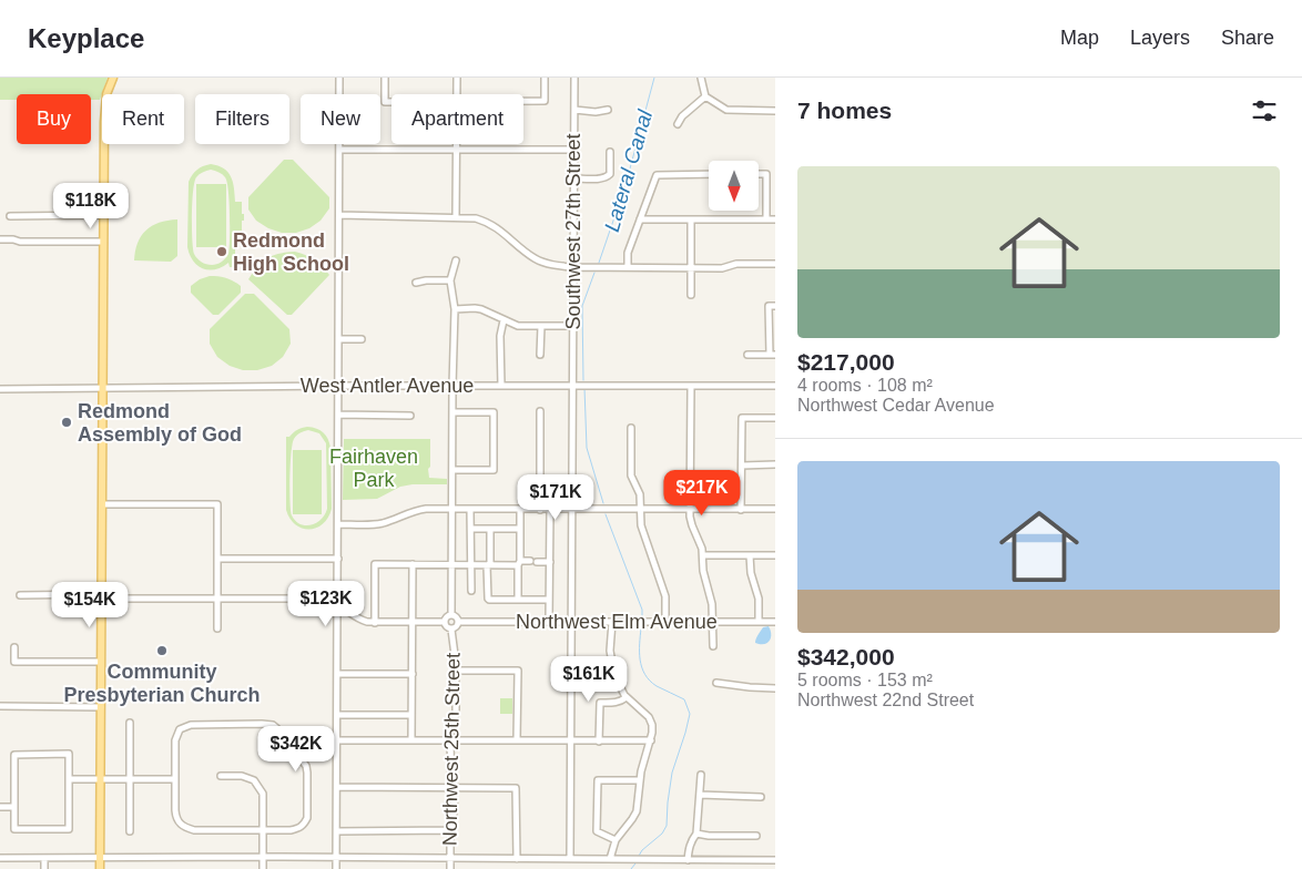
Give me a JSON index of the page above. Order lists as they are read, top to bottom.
{
  "streets": {
    "street": [
      "Southwest 27th Street",
      "West Antler Avenue",
      "Northwest Elm Avenue",
      "Northwest 25th Street"
    ]
  },
  "crossings": [
    ["Southwest 27th Street", "West Antler Avenue"],
    ["Southwest 27th Street", "Northwest Elm Avenue"],
    ["Northwest Elm Avenue", "Northwest 25th Street"]
  ],
  "water": ["Lateral Canal"],
  "parks": ["Fairhaven Park"],
  "places": ["Redmond High School", "Redmond Assembly of God", "Community Presbyterian Church"],
  "north": "bottom",
  "page": {
    "header": "Keyplace",
    "nav": ["Map", "Layers", "Share"],
    "heading": "7 homes",
    "chip": [
      "Buy",
      "Rent",
      "Filters",
      "New",
      "Apartment"
    ],
    "list": [
      {
        "name": "$217,000",
        "note": "4 rooms · 108 m² · Northwest Cedar Avenue"
      },
      {
        "name": "$342,000",
        "note": "5 rooms · 153 m² · Northwest 22nd Street"
      }
    ],
    "price": [
      "$118K",
      "$217K",
      "$171K",
      "$123K",
      "$154K",
      "$161K",
      "$342K"
    ]
  }
}
